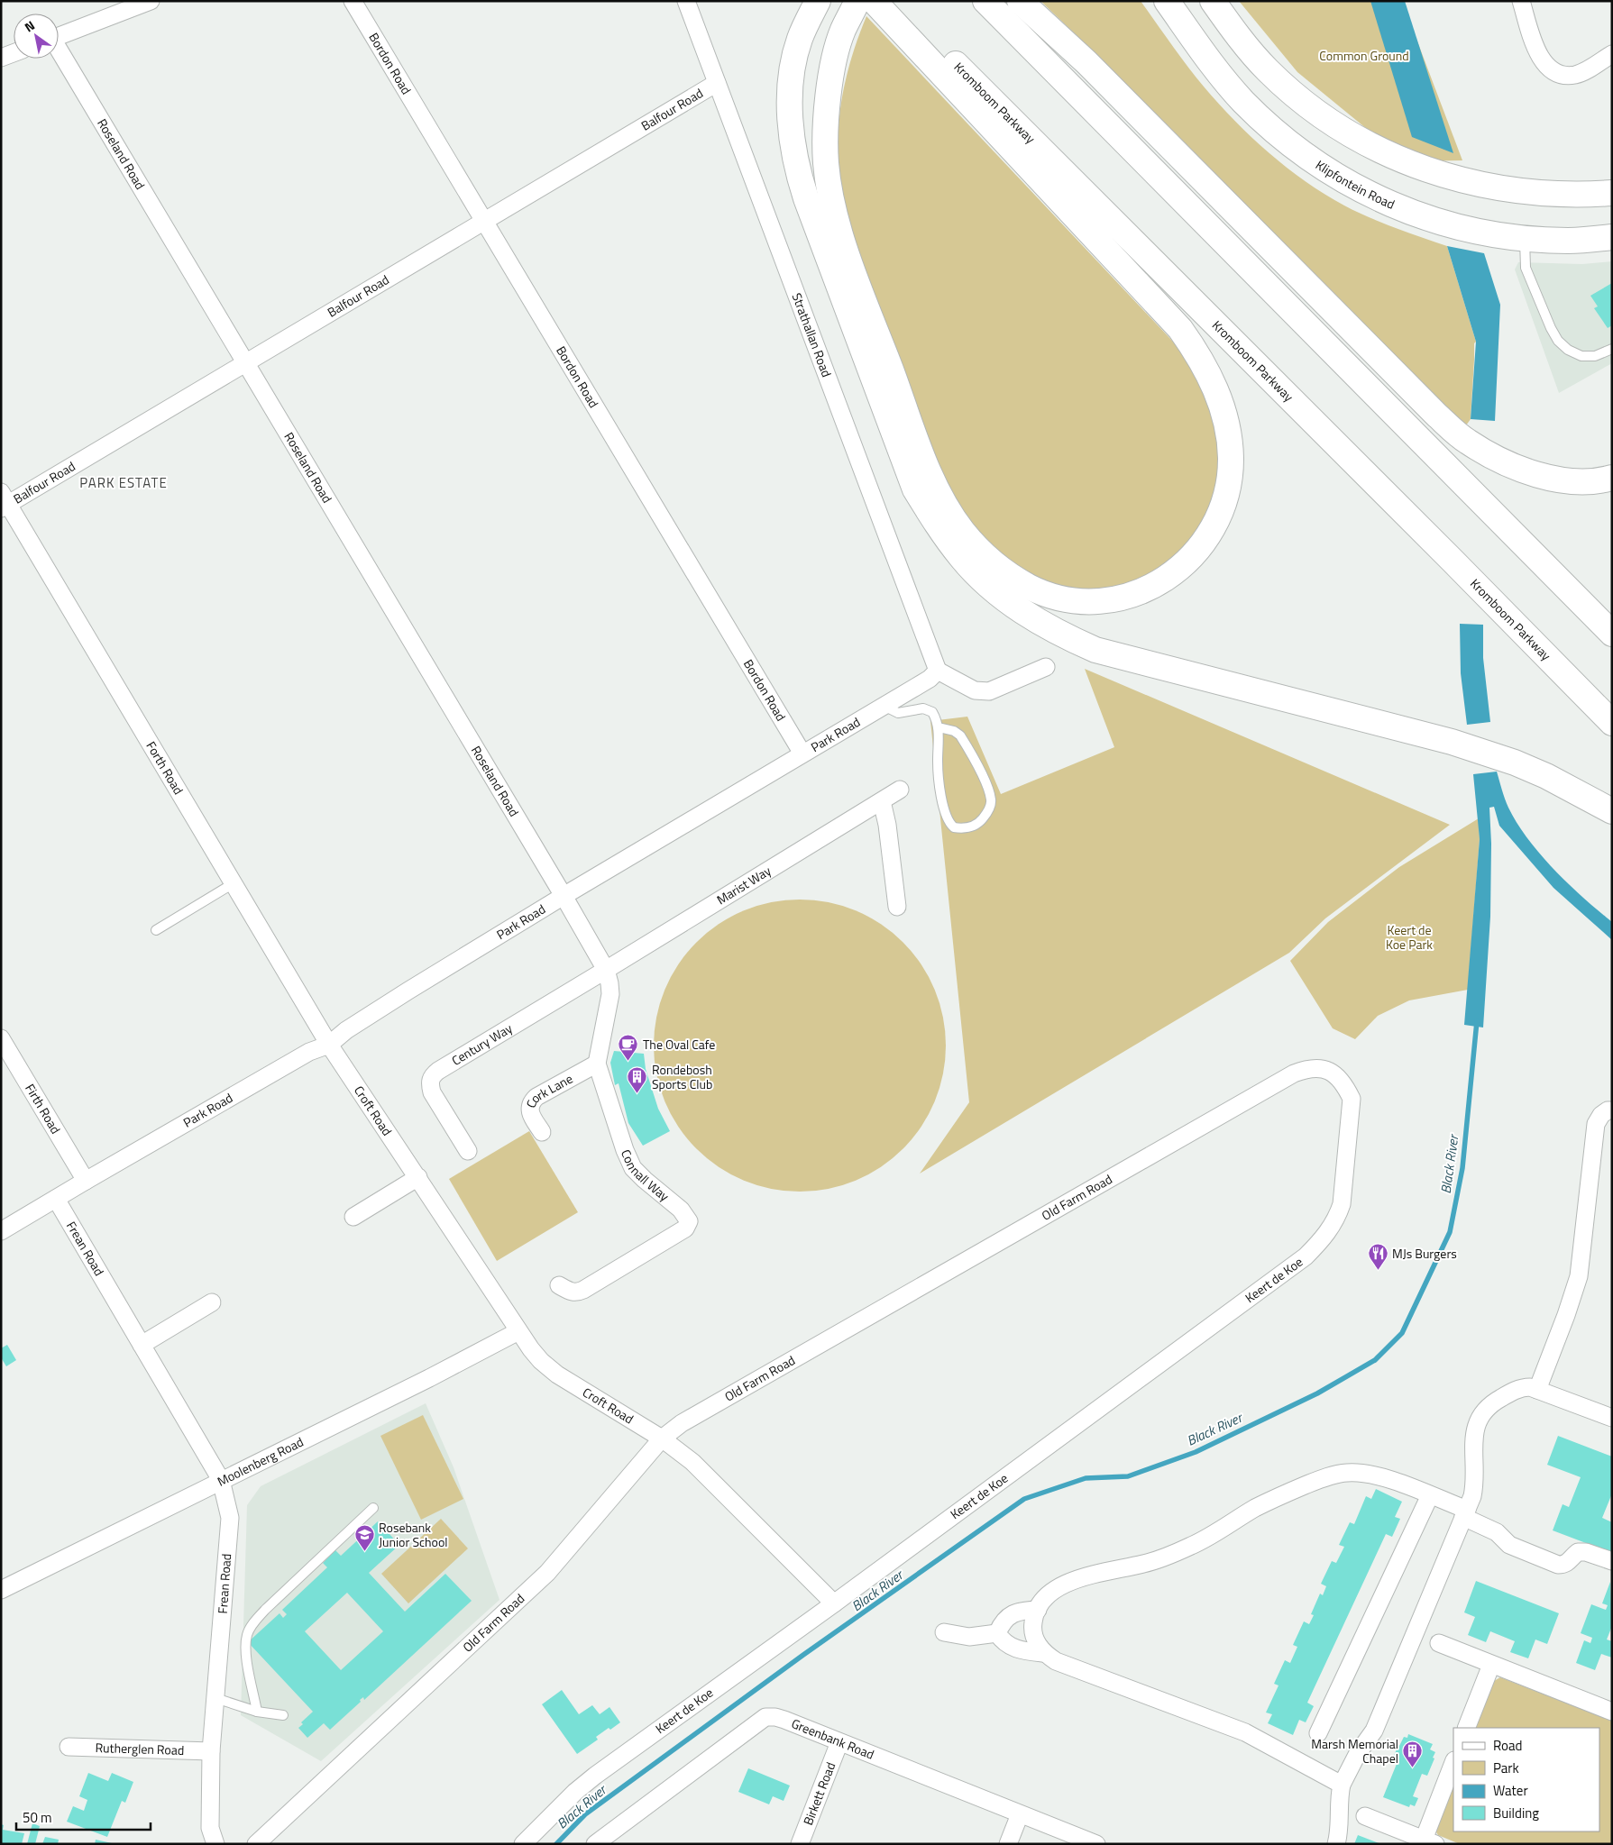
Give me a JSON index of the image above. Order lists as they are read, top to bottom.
{
  "streets": {
    "main road": ["Kromboom Parkway", "Klipfontein Road"],
    "street": [
      "Bordon Road",
      "Balfour Road",
      "Roseland Road",
      "Strathallan Road",
      "Park Road",
      "Forth Road",
      "Marist Way",
      "Century Way",
      "Cork Lane",
      "Firth Road",
      "Croft Road",
      "Connall Way",
      "Old Farm Road",
      "Frean Road",
      "Keert de Koe",
      "Moolenberg Road",
      "Greenbank Road",
      "Rutherglen Road",
      "Birkett Road"
    ]
  },
  "crossings": [
    ["Bordon Road", "Balfour Road"],
    ["Bordon Road", "Park Road"],
    ["Balfour Road", "Roseland Road"],
    ["Balfour Road", "Strathallan Road"],
    ["Balfour Road", "Forth Road"],
    ["Roseland Road", "Park Road"],
    ["Roseland Road", "Marist Way"],
    ["Roseland Road", "Century Way"],
    ["Roseland Road", "Connall Way"],
    ["Strathallan Road", "Park Road"],
    ["Park Road", "Forth Road"],
    ["Park Road", "Firth Road"],
    ["Park Road", "Croft Road"],
    ["Park Road", "Frean Road"],
    ["Forth Road", "Croft Road"],
    ["Marist Way", "Century Way"],
    ["Marist Way", "Connall Way"],
    ["Century Way", "Connall Way"],
    ["Cork Lane", "Connall Way"],
    ["Croft Road", "Old Farm Road"],
    ["Croft Road", "Keert de Koe"],
    ["Croft Road", "Moolenberg Road"],
    ["Old Farm Road", "Keert de Koe"],
    ["Frean Road", "Moolenberg Road"],
    ["Frean Road", "Rutherglen Road"],
    ["Greenbank Road", "Birkett Road"]
  ],
  "districts": ["PARK ESTATE"],
  "water": ["Black River"],
  "parks": ["Common Ground", "Keert de Koe Park"],
  "places": {
    "cafe": ["The Oval Cafe"],
    "building": ["Rondebosh Sports Club", "Marsh Memorial Chapel"],
    "restaurant": ["MJs Burgers"],
    "school or university": ["Rosebank Junior School"]
  },
  "legend": [
    "Road",
    "Park",
    "Water",
    "Building"
  ],
  "scale_bar": "50 m",
  "north": "top left"
}
